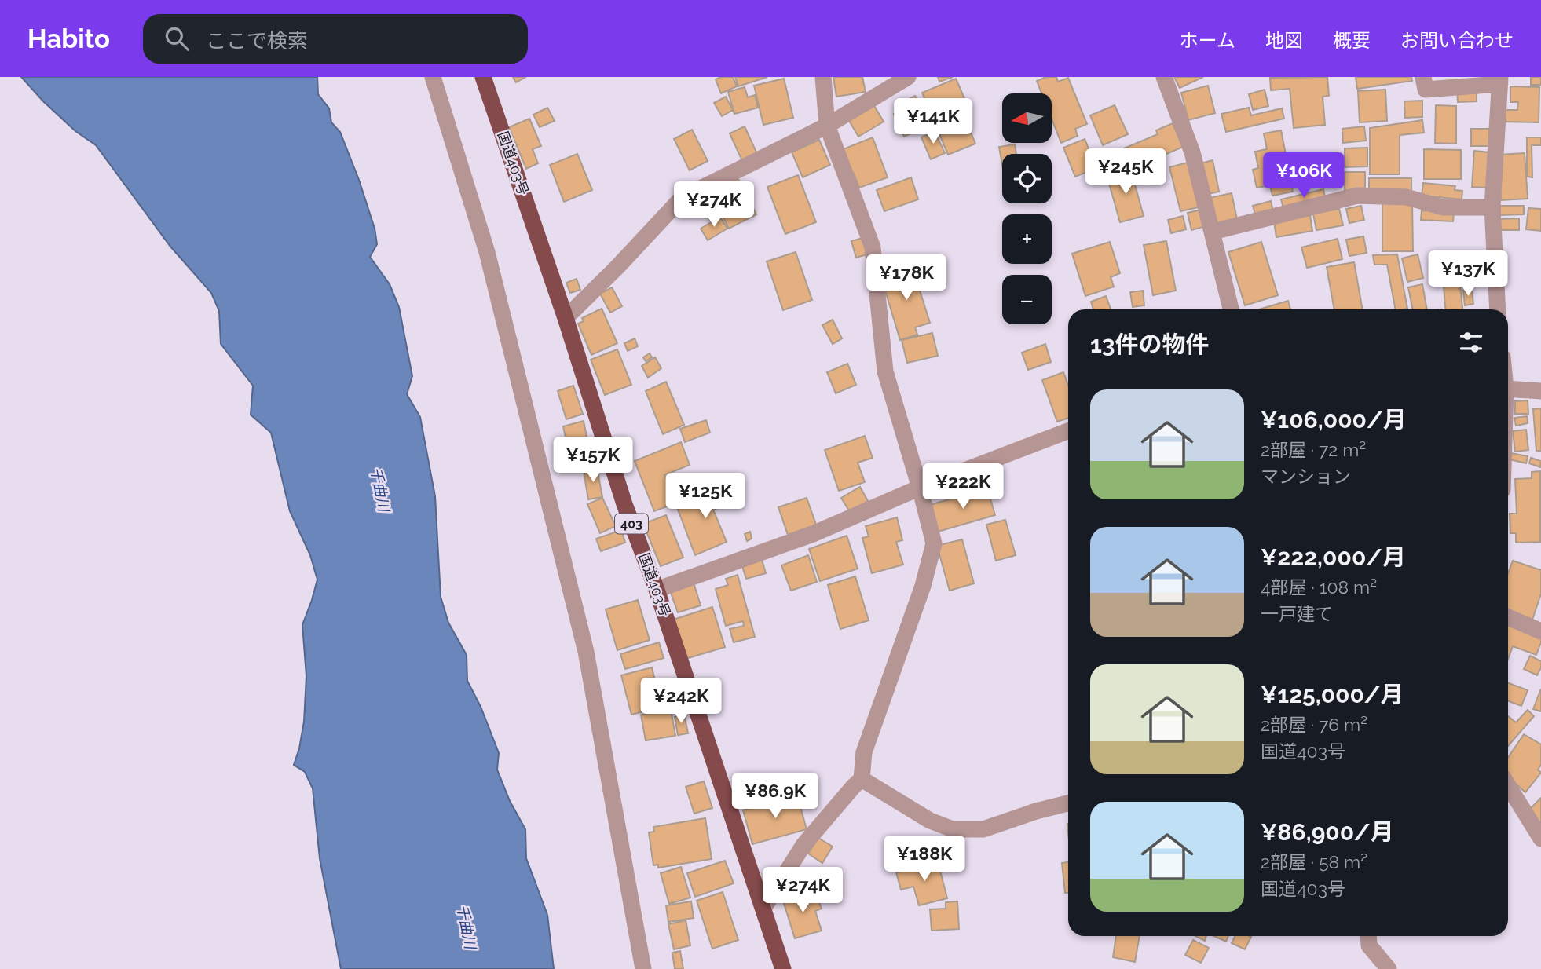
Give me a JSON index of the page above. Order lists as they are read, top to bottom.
{
  "streets": {
    "highway": ["国道403号", "403"]
  },
  "water": ["千曲川"],
  "north": "left",
  "page": {
    "header": "Habito",
    "search": "ここで検索",
    "nav": [
      "ホーム",
      "地図",
      "概要",
      "お問い合わせ"
    ],
    "map_buttons": ["+", "−"],
    "price": [
      "¥141K",
      "¥245K",
      "¥106K",
      "¥274K",
      "¥137K",
      "¥178K",
      "¥157K",
      "¥222K",
      "¥125K",
      "¥242K",
      "¥86.9K",
      "¥188K",
      "¥274K"
    ],
    "heading": "13件の物件",
    "list": [
      {
        "name": "¥106,000/月",
        "note": "2部屋 · 72 m² · マンション"
      },
      {
        "name": "¥222,000/月",
        "note": "4部屋 · 108 m² · 一戸建て"
      },
      {
        "name": "¥125,000/月",
        "note": "2部屋 · 76 m² · 国道403号"
      },
      {
        "name": "¥86,900/月",
        "note": "2部屋 · 58 m² · 国道403号"
      }
    ]
  }
}
